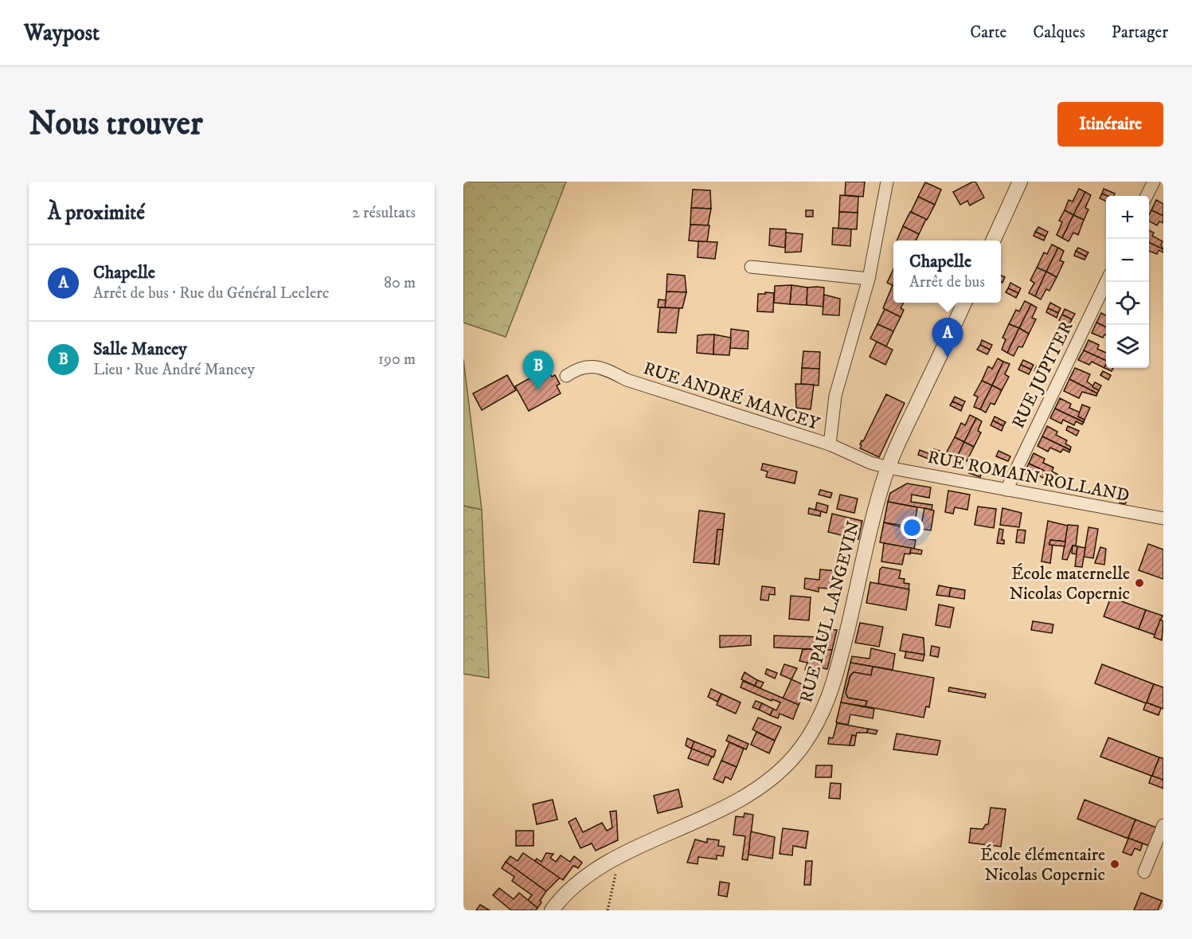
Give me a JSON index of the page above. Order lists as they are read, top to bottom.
{
  "streets": {
    "street": [
      "RUE JUPITER",
      "RUE ANDRÉ MANCEY",
      "RUE ROMAIN ROLLAND",
      "RUE PAUL LANGEVIN"
    ]
  },
  "crossings": [
    ["RUE JUPITER", "RUE ROMAIN ROLLAND"],
    ["RUE ANDRÉ MANCEY", "RUE ROMAIN ROLLAND"],
    ["RUE ANDRÉ MANCEY", "RUE PAUL LANGEVIN"],
    ["RUE ROMAIN ROLLAND", "RUE PAUL LANGEVIN"]
  ],
  "places": ["École maternelle Nicolas Copernic", "École élémentaire Nicolas Copernic"],
  "page": {
    "header": "Waypost",
    "nav": ["Carte", "Calques", "Partager"],
    "buttons": "Itinéraire",
    "title": "Nous trouver",
    "heading": ["À proximité", "2 résultats"],
    "map_buttons": ["+", "−"],
    "popup": ["Chapelle", "Arrêt de bus"],
    "list": [
      {
        "mark": "A",
        "name": "Chapelle",
        "note": "Arrêt de bus · Rue du Général Leclerc",
        "value": "80 m"
      },
      {
        "mark": "B",
        "name": "Salle Mancey",
        "note": "Lieu · Rue André Mancey",
        "value": "190 m"
      }
    ],
    "pins": ["A", "B"]
  }
}
